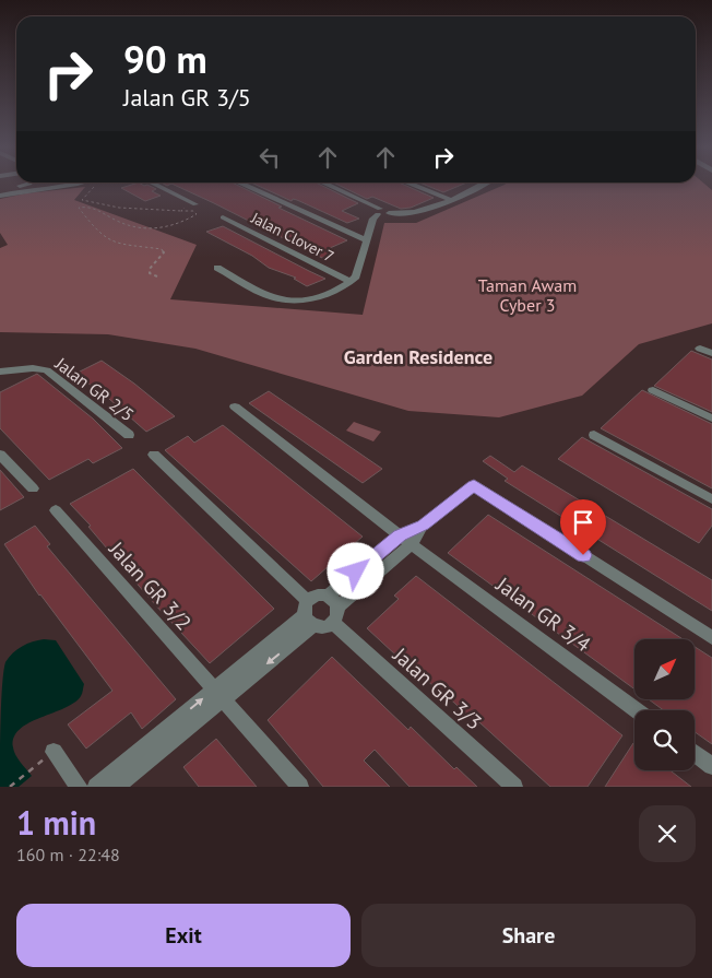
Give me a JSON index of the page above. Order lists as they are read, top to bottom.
{
  "streets": {
    "street": [
      "Jalan Clover 7",
      "Jalan GR 2/5",
      "Jalan GR 3/2",
      "Jalan GR 3/4",
      "Jalan GR 3/3"
    ]
  },
  "districts": ["Garden Residence"],
  "parks": ["Taman Awam Cyber 3"],
  "north": "top right",
  "page": {
    "turn": ["90 m", "Jalan GR 3/5"],
    "heading": ["1 min", "160 m · 22:48"],
    "buttons": ["Exit", "Share"]
  }
}
